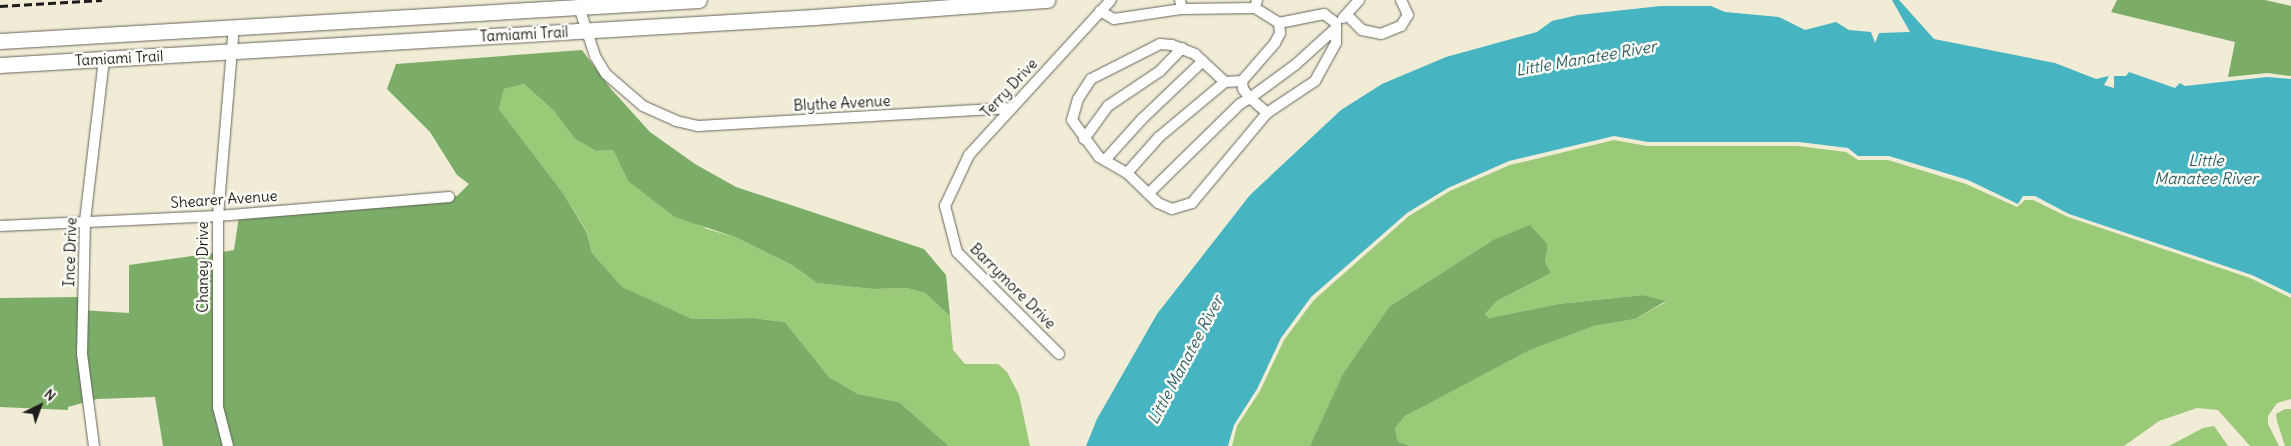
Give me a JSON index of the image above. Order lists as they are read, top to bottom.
{
  "streets": {
    "main road": ["Tamiami Trail"],
    "street": [
      "Terry Drive",
      "Blythe Avenue",
      "Shearer Avenue",
      "Ince Drive",
      "Chaney Drive",
      "Barrymore Drive"
    ]
  },
  "crossings": [
    ["Tamiami Trail", "Blythe Avenue"],
    ["Tamiami Trail", "Ince Drive"],
    ["Tamiami Trail", "Chaney Drive"],
    ["Terry Drive", "Blythe Avenue"],
    ["Terry Drive", "Barrymore Drive"],
    ["Shearer Avenue", "Ince Drive"],
    ["Shearer Avenue", "Chaney Drive"]
  ],
  "water": ["Little Manatee River"],
  "north": "top right"
}
